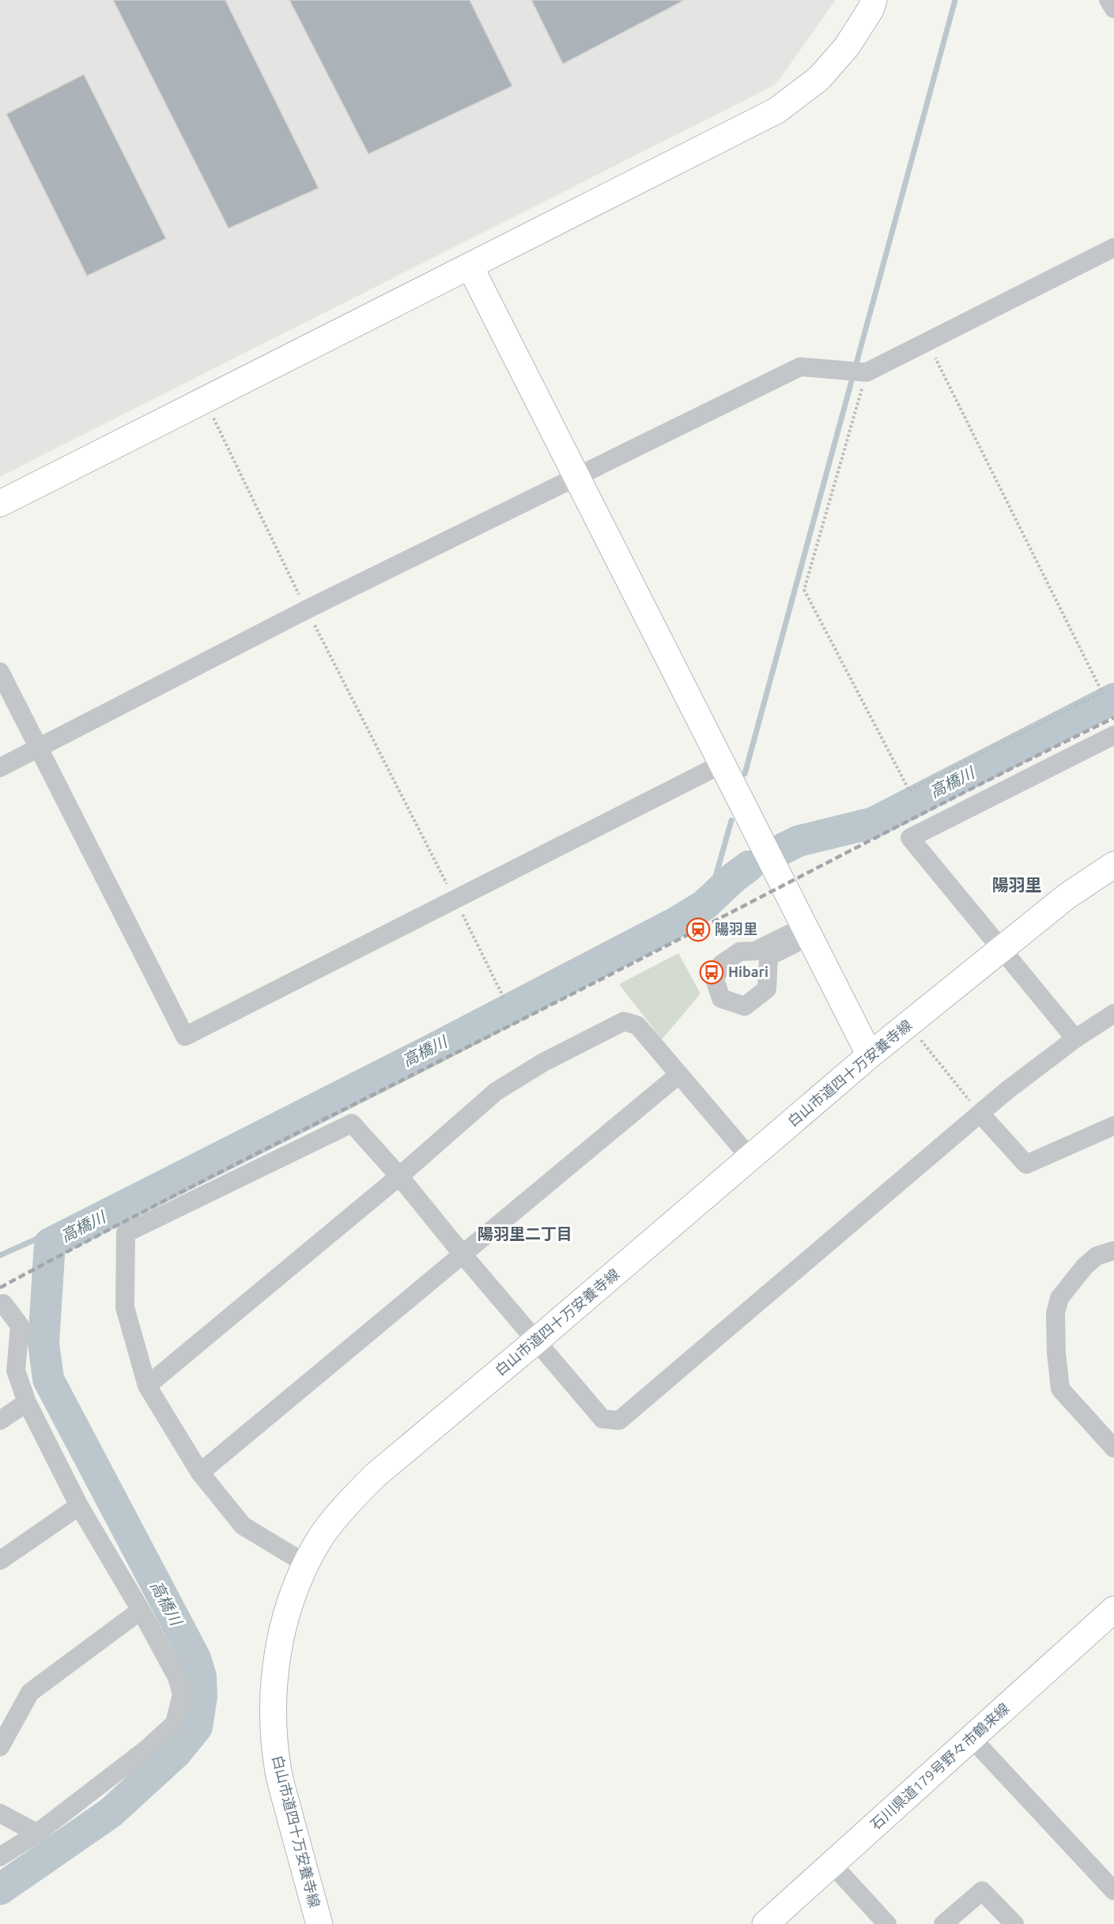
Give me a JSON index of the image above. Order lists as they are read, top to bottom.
{
  "streets": {
    "street": ["白山市道四十万安養寺線", "石川県道179号野々市鶴来線"]
  },
  "districts": ["陽羽里", "陽羽里二丁目"],
  "water": ["高橋川"],
  "places": {
    "station": ["陽羽里"],
    "bus stop": ["Hibari"]
  }
}
